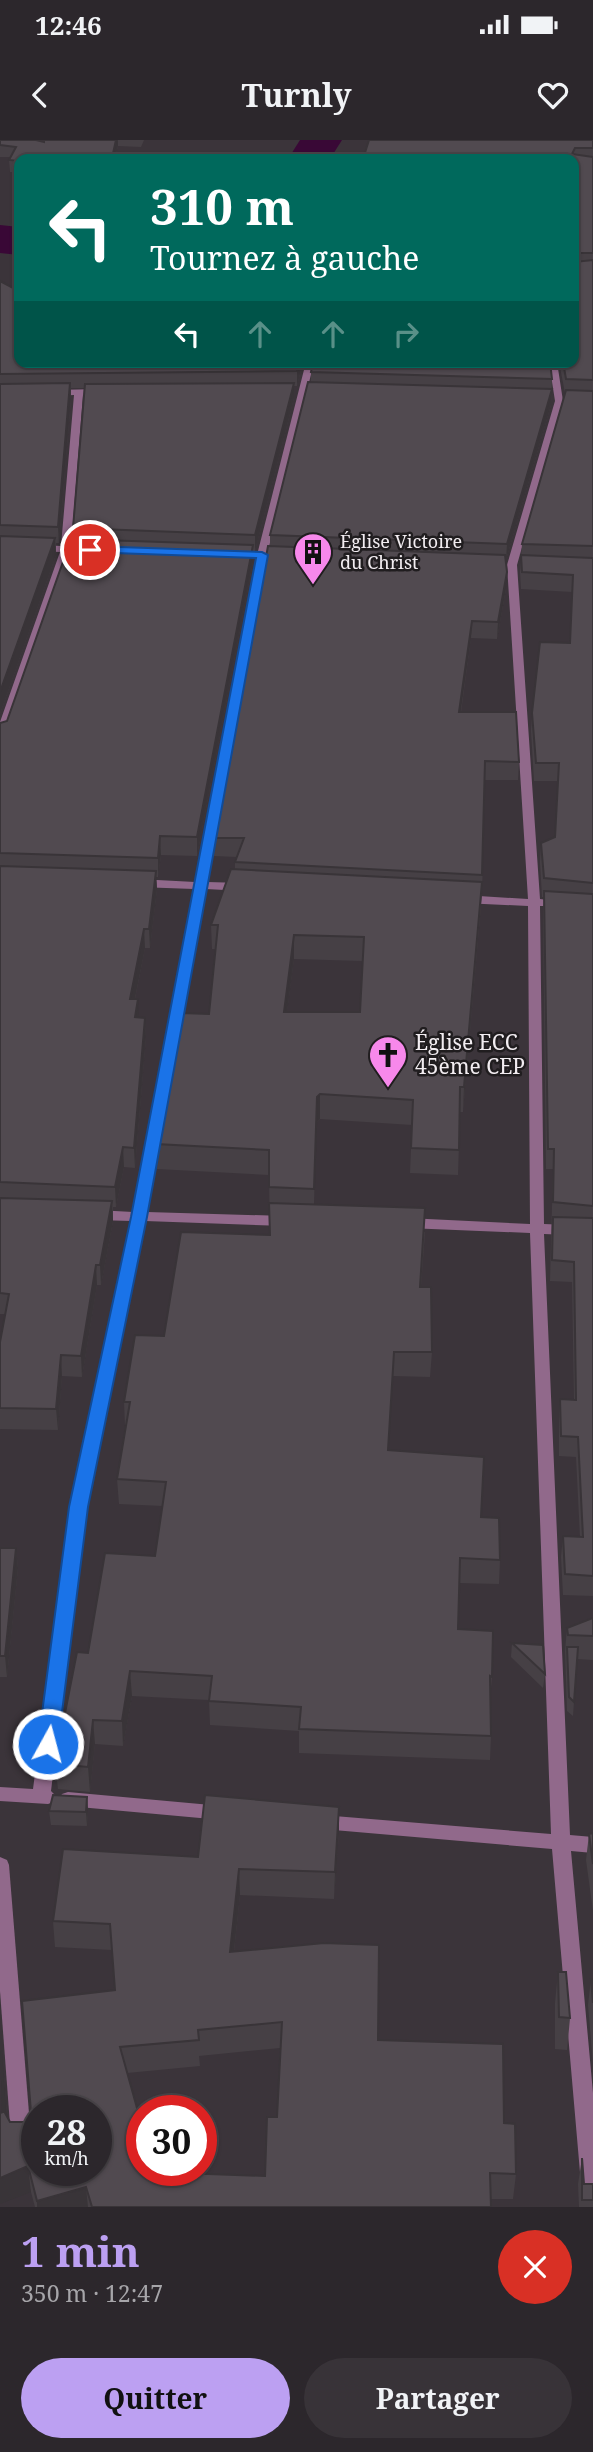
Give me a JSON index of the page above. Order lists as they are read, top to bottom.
{
  "places": {
    "building": ["Église Victoire du Christ"],
    "church": ["Église ECC 45ème CEP"]
  },
  "page": {
    "status": "12:46",
    "header": "Turnly",
    "turn": ["310 m", "Tournez à gauche"],
    "speed": "28 km/h",
    "limit": "30",
    "heading": ["1 min", "350 m · 12:47"],
    "buttons": ["Quitter", "Partager"]
  }
}
